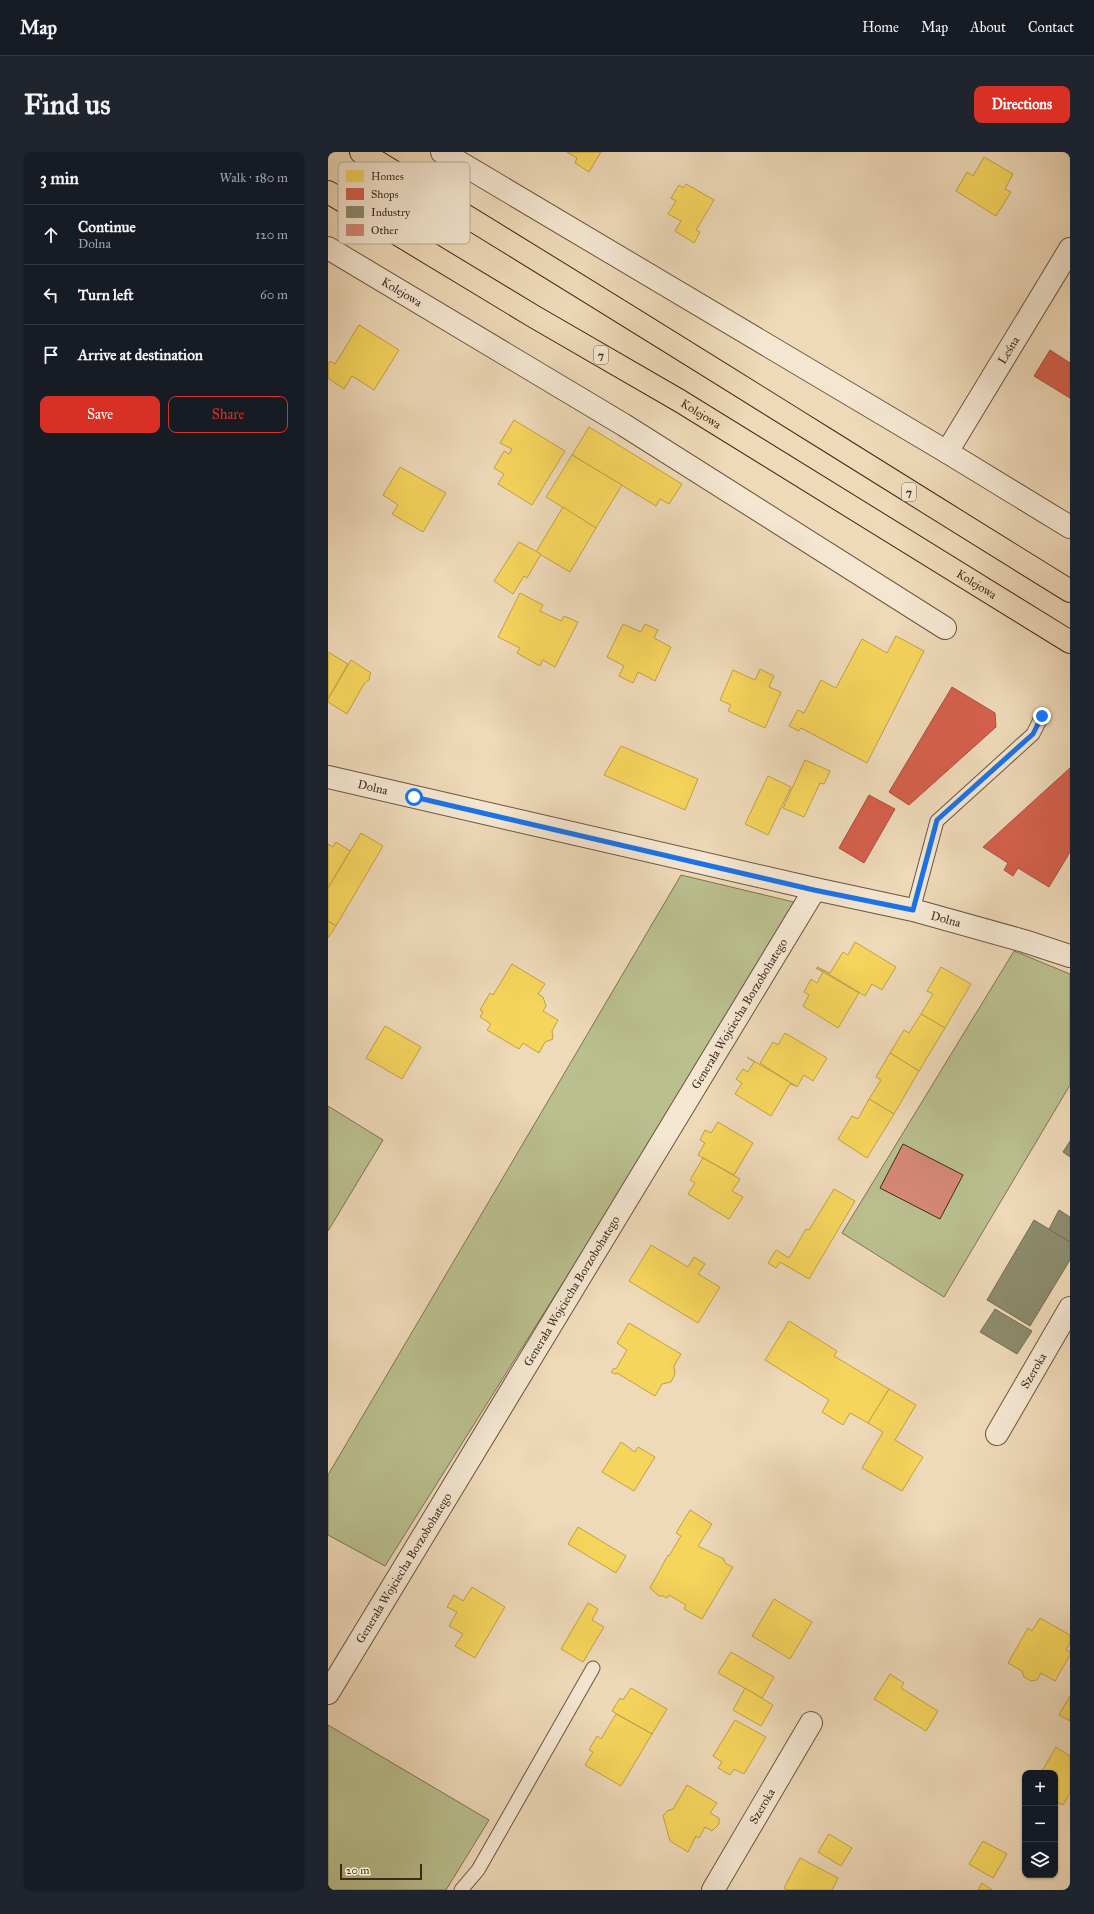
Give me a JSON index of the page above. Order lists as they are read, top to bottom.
{
  "streets": {
    "highway": ["Kolejowa", "7"],
    "street": [
      "Leśna",
      "Dolna",
      "Generała Wojciecha Borzobohatego",
      "Szeroka"
    ]
  },
  "crossings": [
    ["Dolna", "Generała Wojciecha Borzobohatego"]
  ],
  "legend": [
    "Homes",
    "Shops",
    "Industry",
    "Other"
  ],
  "scale_bar": "20 m",
  "page": {
    "header": "Map",
    "nav": [
      "Home",
      "Map",
      "About",
      "Contact"
    ],
    "buttons": [
      "Directions",
      ["Save", "Share"]
    ],
    "title": "Find us",
    "heading": ["3 min", "Walk · 180 m"],
    "list": [
      ["Continue", "Dolna", "120 m"],
      ["Turn left", "60 m"],
      "Arrive at destination"
    ],
    "map_buttons": ["+", "−"],
    "scale": "20 m"
  }
}
